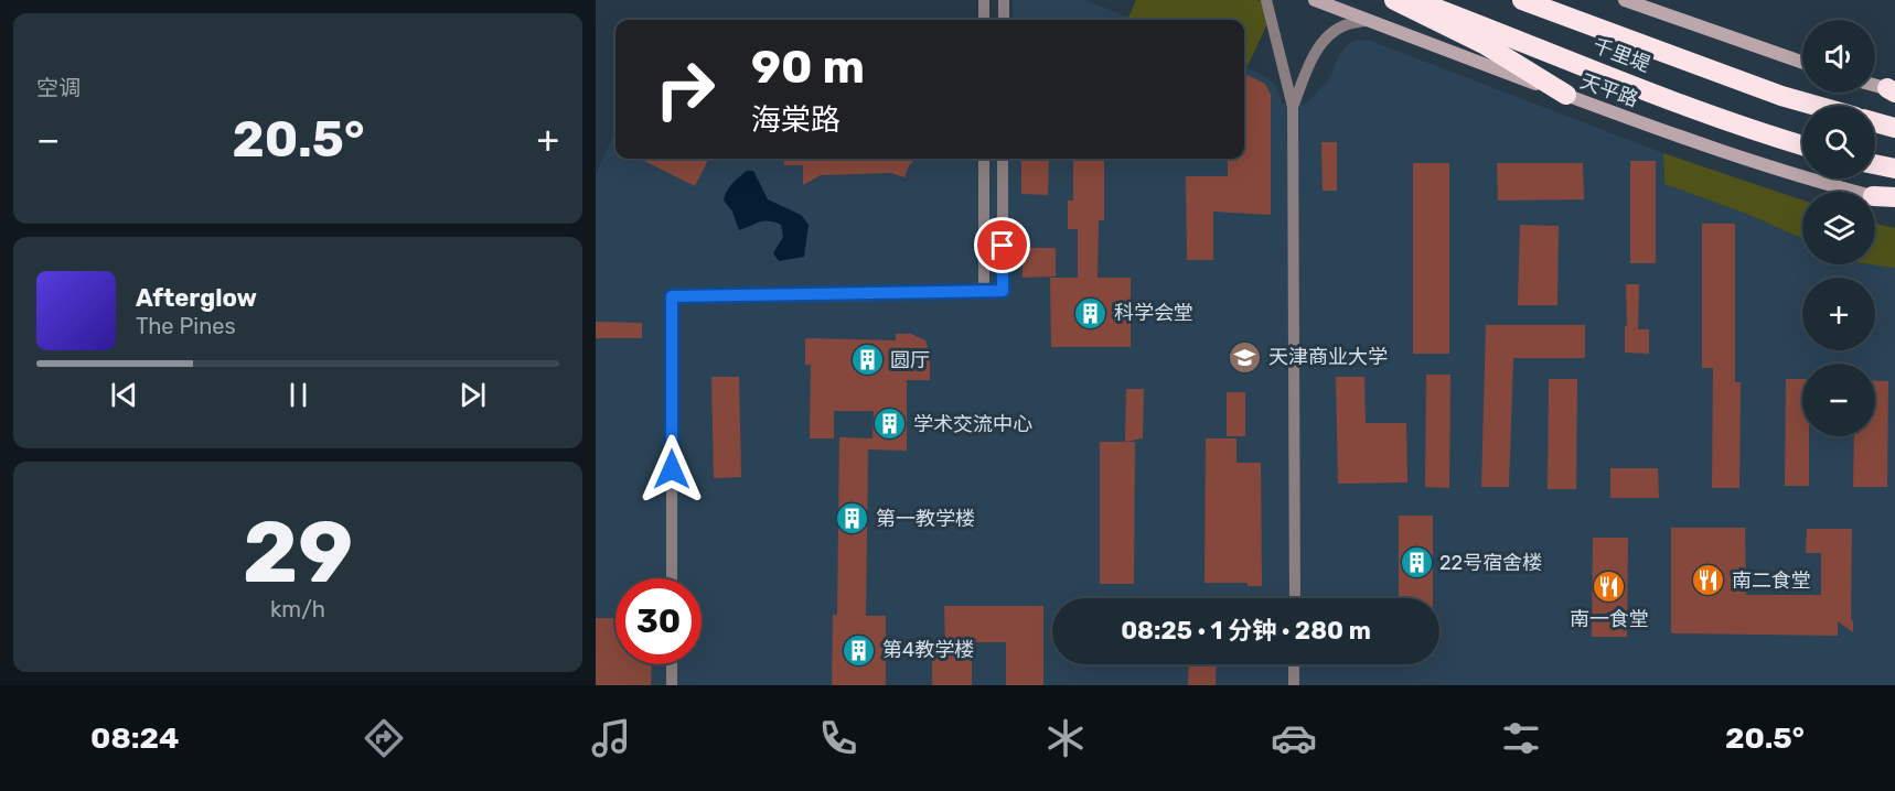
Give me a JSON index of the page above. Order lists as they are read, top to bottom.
{
  "streets": {
    "highway": ["千里堤"],
    "street": ["天平路"]
  },
  "places": {
    "building": [
      "科学会堂",
      "圆厅",
      "学术交流中心",
      "第一教学楼",
      "22号宿舍楼",
      "第4教学楼"
    ],
    "school or university": ["天津商业大学"],
    "restaurant": ["南二食堂", "南一食堂"]
  },
  "page": {
    "tile": [
      "空调",
      ["29", "km/h"]
    ],
    "map_buttons": ["+", "−"],
    "turn": ["90 m", "海棠路"],
    "heat": ["−", "20.5°", "+"],
    "song": ["Afterglow", "The Pines"],
    "limit": "30",
    "trip": "08:25 · 1 分钟 · 280 m",
    "tabs": ["08:24", "20.5°"]
  }
}
